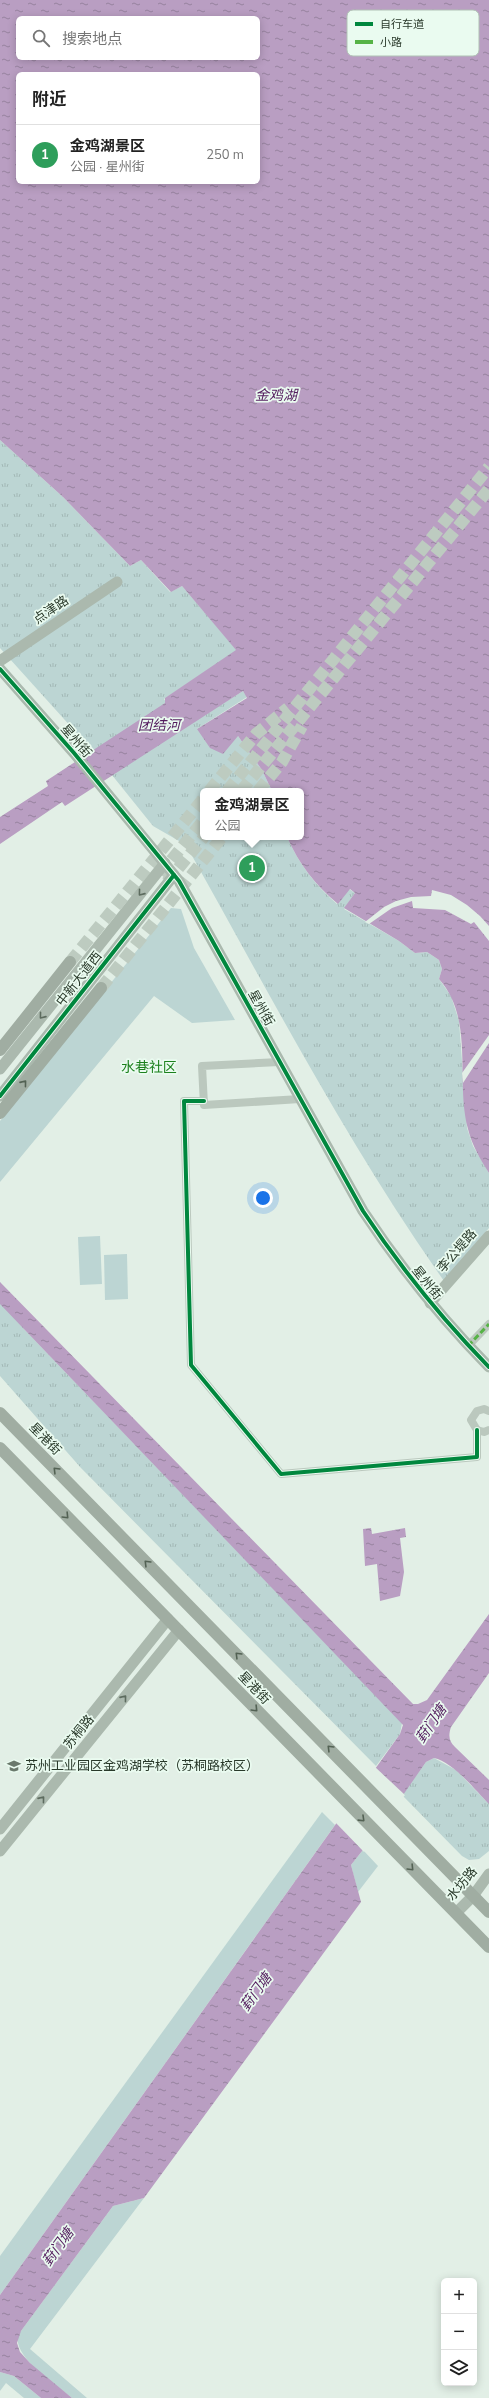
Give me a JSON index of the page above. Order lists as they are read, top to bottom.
{
  "streets": {
    "main road": ["星港街"],
    "street": [
      "点津路",
      "星州街",
      "中新大道西",
      "李公堤路",
      "苏桐路",
      "水坊路"
    ]
  },
  "crossings": [
    ["星州街", "中新大道西"],
    ["星州街", "李公堤路"],
    ["星港街", "苏桐路"],
    ["星港街", "水坊路"]
  ],
  "districts": ["水巷社区"],
  "water": ["金鸡湖", "团结河", "葑门塘"],
  "places": {
    "school or university": ["苏州工业园区金鸡湖学校（苏桐路校区）"]
  },
  "legend": ["自行车道", "小路"],
  "page": {
    "search": "搜索地点",
    "heading": "附近",
    "list": [
      {
        "mark": "1",
        "name": "金鸡湖景区",
        "note": "公园 · 星州街",
        "value": "250 m"
      }
    ],
    "popup": ["金鸡湖景区", "公园"],
    "pins": "1",
    "map_buttons": ["+", "−"]
  }
}
